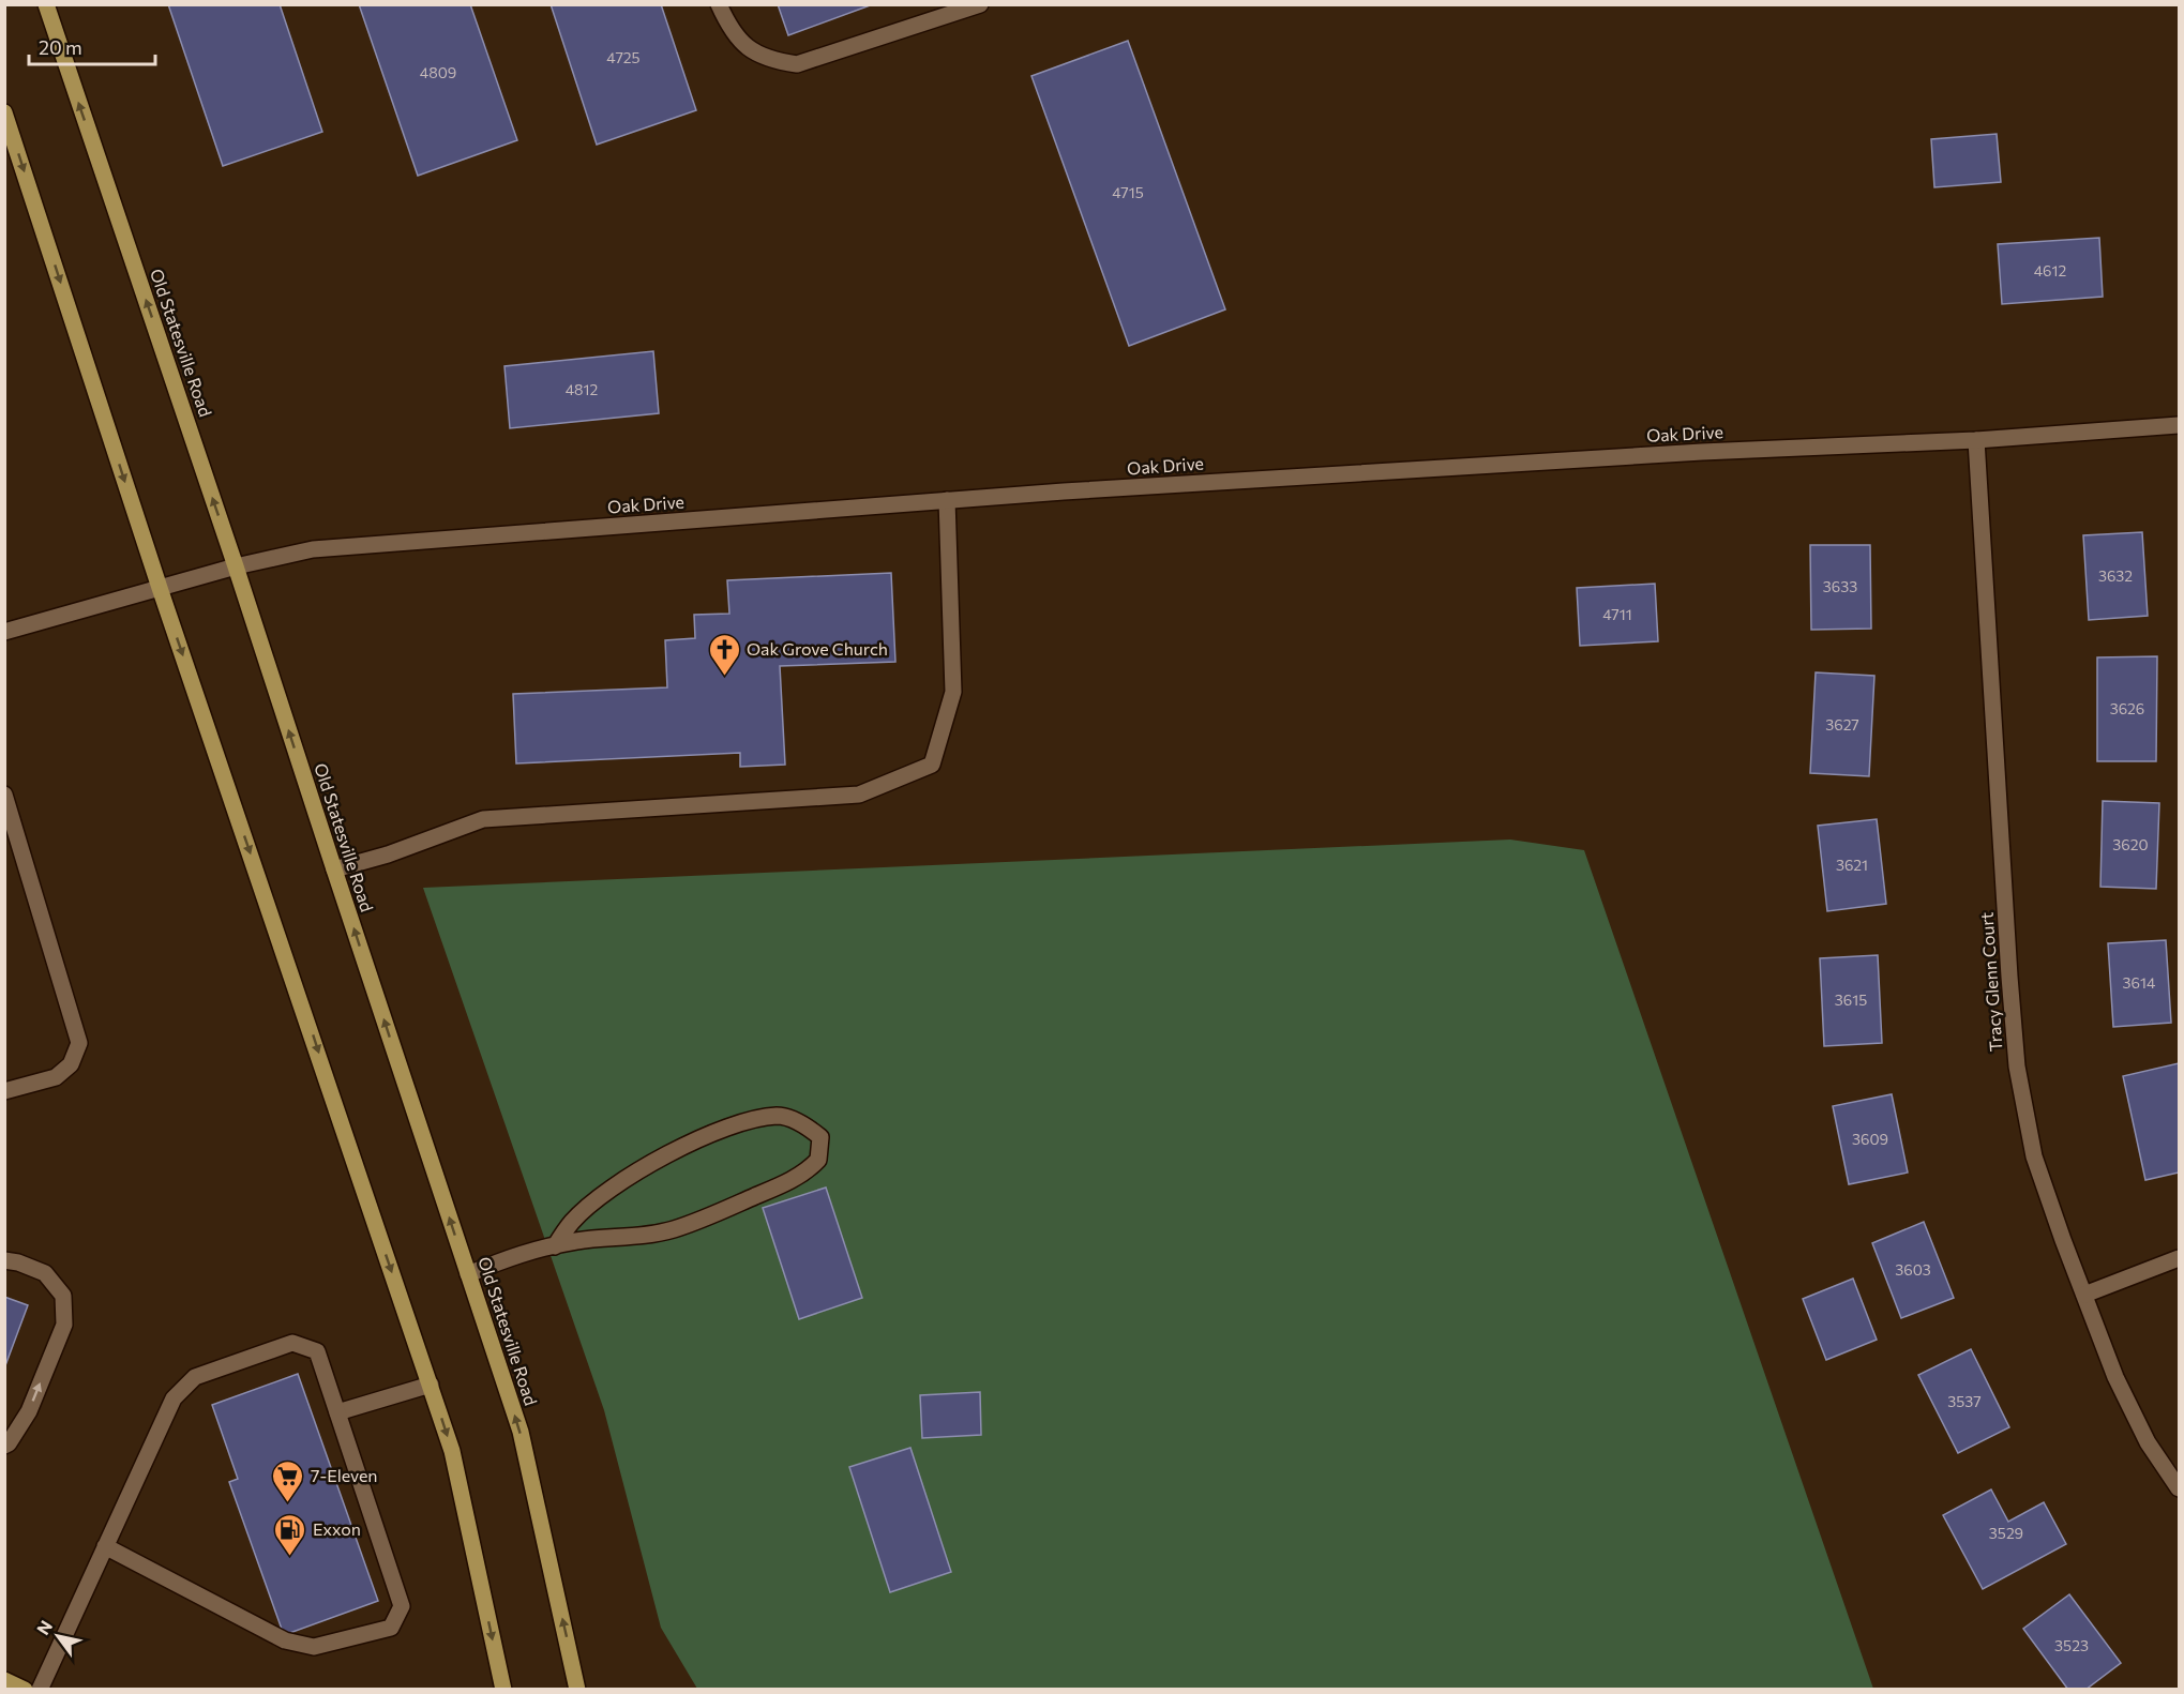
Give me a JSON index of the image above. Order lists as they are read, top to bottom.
{
  "streets": {
    "main road": ["Old Statesville Road"],
    "street": ["Oak Drive", "Tracy Glenn Court"]
  },
  "crossings": [
    ["Old Statesville Road", "Oak Drive"],
    ["Oak Drive", "Tracy Glenn Court"]
  ],
  "places": {
    "church": ["Oak Grove Church"],
    "supermarket": ["7-Eleven"],
    "fuel station": ["Exxon"]
  },
  "house_numbers": [
    "4725",
    "4809",
    "4715",
    "4612",
    "4812",
    "3632",
    "3633",
    "4711",
    "3626",
    "3627",
    "3620",
    "3621",
    "3614",
    "3615",
    "3609",
    "3603",
    "3537",
    "3529",
    "3523"
  ],
  "scale_bar": "20 m",
  "north": "top left"
}
